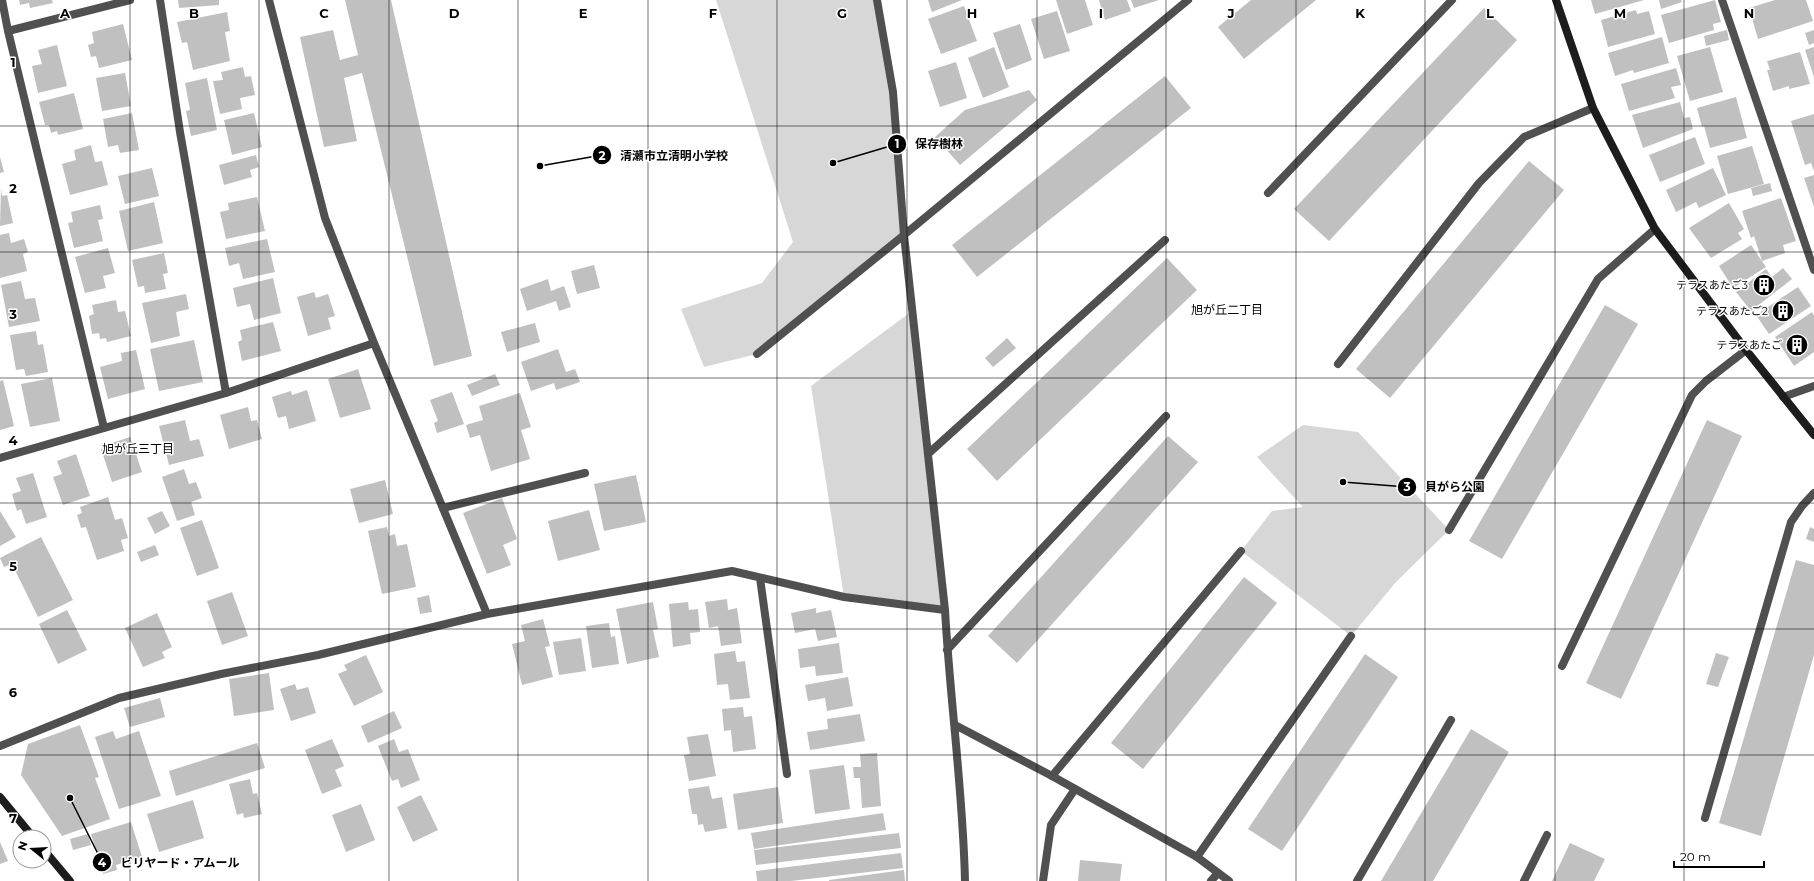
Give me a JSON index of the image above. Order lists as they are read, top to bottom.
{
  "districts": ["旭が丘二丁目", "旭が丘三丁目"],
  "places": {
    "other": [
      "保存樹林",
      "清瀬市立清明小学校",
      "貝がら公園",
      "ビリヤード・アムール"
    ],
    "building": ["テラスあたご3", "テラスあたご2", "テラスあたご"]
  },
  "scale_bar": "20 m",
  "north": "left",
  "grid": {
    "columns": [
      "A",
      "B",
      "C",
      "D",
      "E",
      "F",
      "G",
      "H",
      "I",
      "J",
      "K",
      "L",
      "M",
      "N"
    ],
    "rows": [
      "1",
      "2",
      "3",
      "4",
      "5",
      "6",
      "7"
    ]
  }
}
